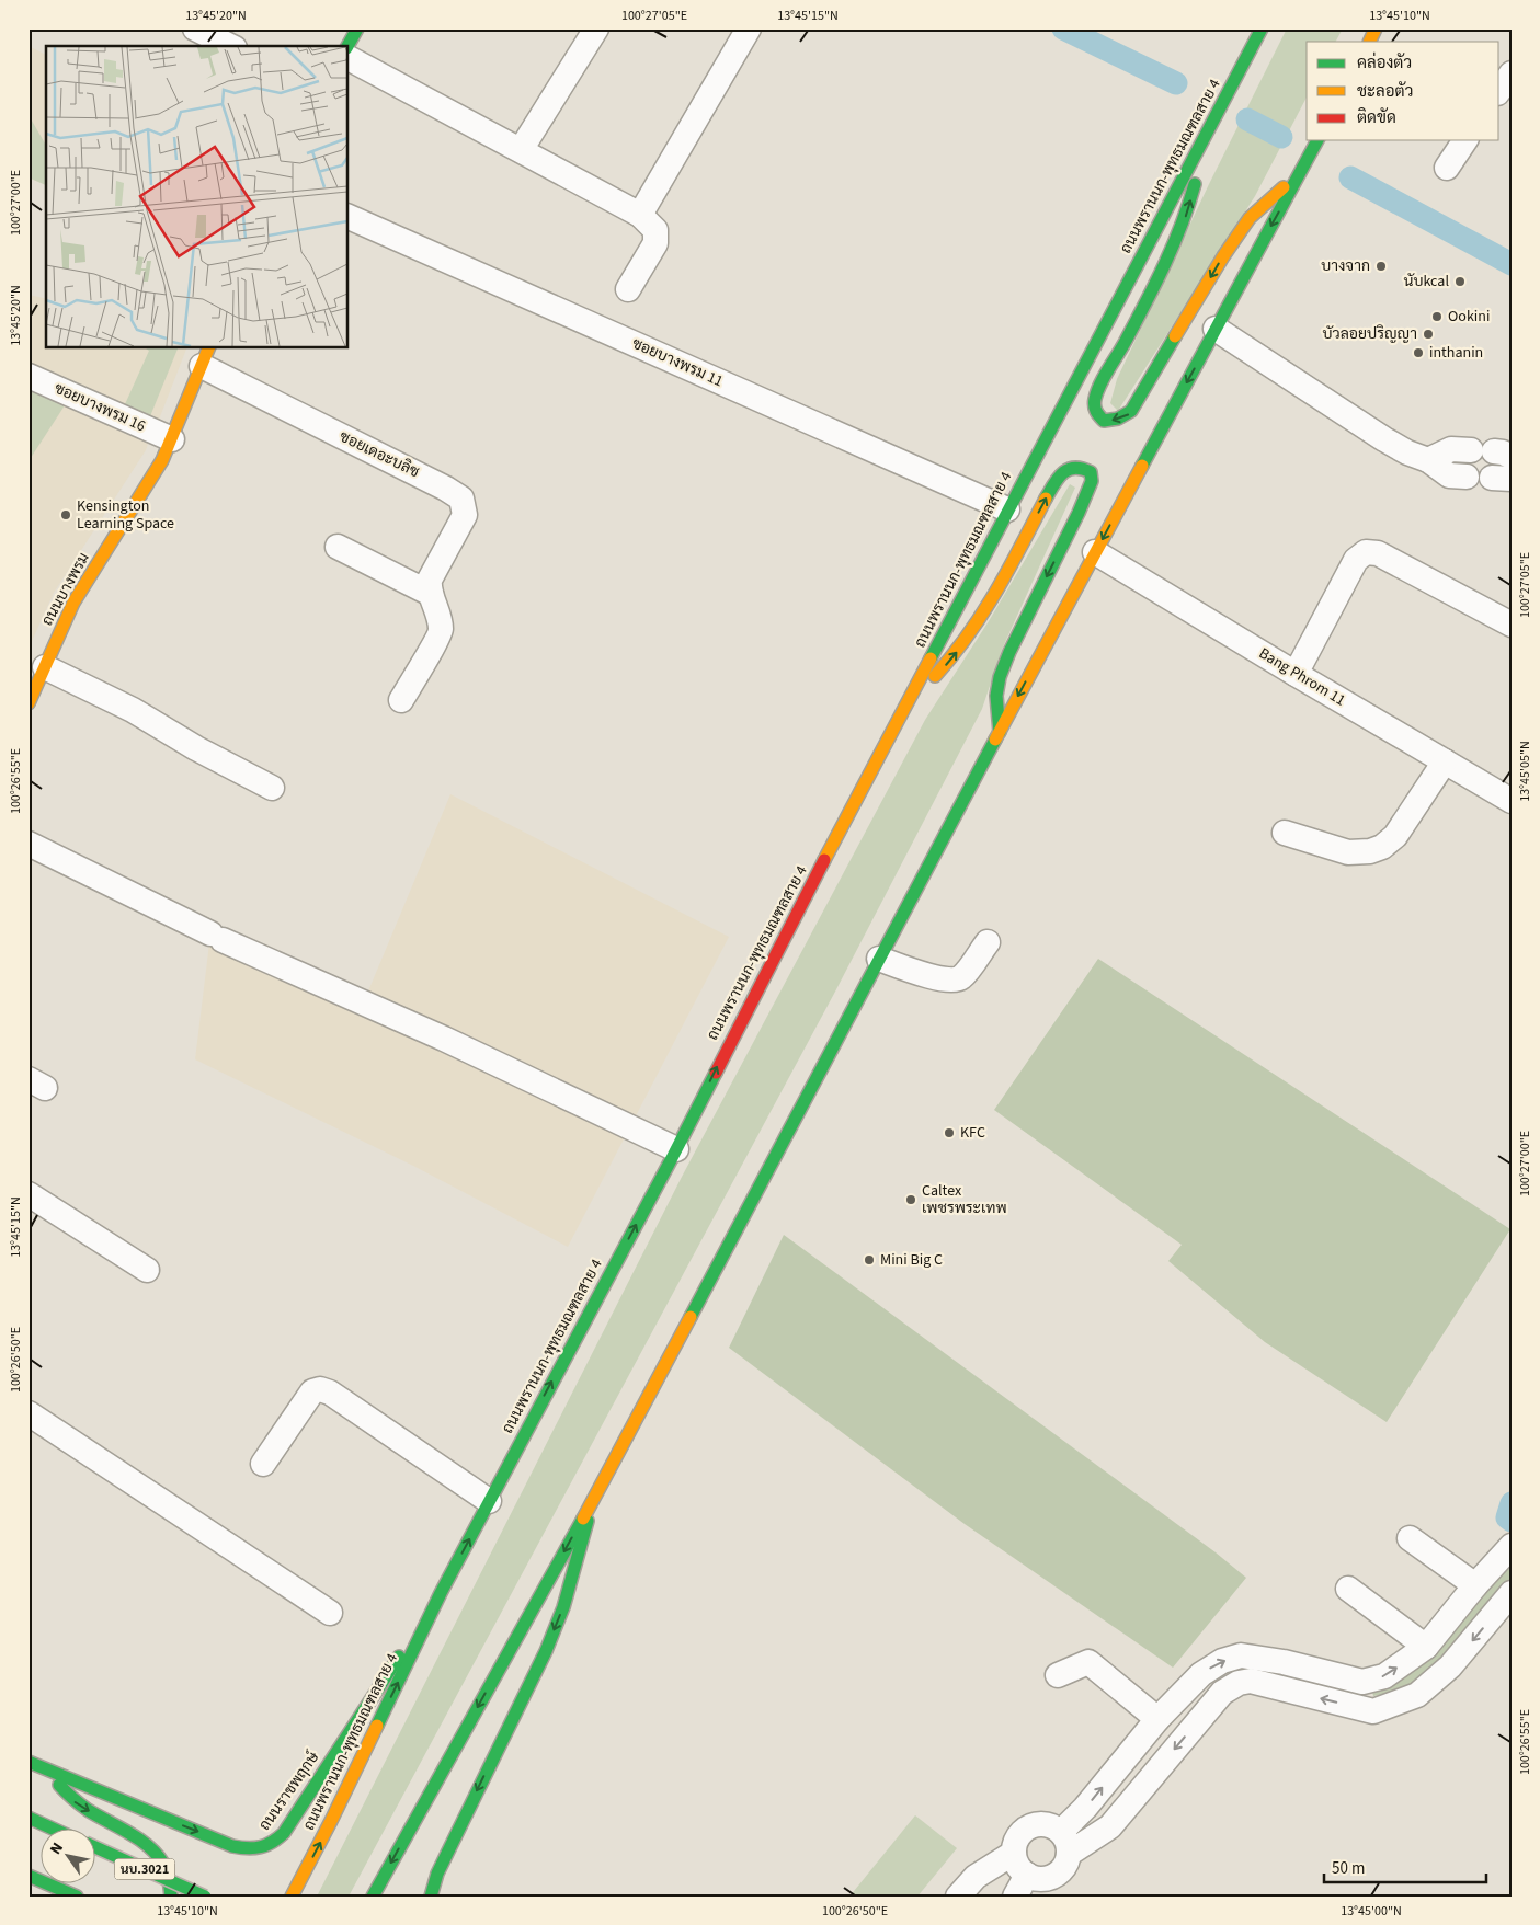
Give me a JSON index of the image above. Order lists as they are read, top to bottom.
{
  "streets": {
    "main road": [
      "ถนนพรานนก-พุทธมณฑลสาย 4",
      "ถนนบางพรม",
      "ถนนราชพฤกษ์",
      "นบ.3021"
    ],
    "street": [
      "ซอยบางพรม 11",
      "ซอยบางพรม 16",
      "ซอยเดอะบลิซ",
      "Bang Phrom 11"
    ]
  },
  "crossings": [
    ["ถนนพรานนก-พุทธมณฑลสาย 4", "ซอยบางพรม 11"],
    ["ถนนพรานนก-พุทธมณฑลสาย 4", "ถนนราชพฤกษ์"],
    ["ซอยบางพรม 16", "ถนนบางพรม"],
    ["ซอยเดอะบลิซ", "ถนนบางพรม"]
  ],
  "places": [
    "บางจาก",
    "นับkcal",
    "Ookini",
    "บัวลอยปริญญา",
    "inthanin",
    "Kensington Learning Space",
    "KFC",
    "Caltex เพชรพระเทพ",
    "Mini Big C"
  ],
  "legend": ["คล่องตัว", "ชะลอตัว", "ติดขัด"],
  "scale_bar": "50 m",
  "north": "top left",
  "coordinates": [
    "13°45'20\"N",
    "100°27'05\"E",
    "13°45'15\"N",
    "13°45'10\"N",
    "100°27'00\"E",
    "13°45'05\"N",
    "100°26'55\"E",
    "100°26'50\"E",
    "13°45'00\"N"
  ]
}
